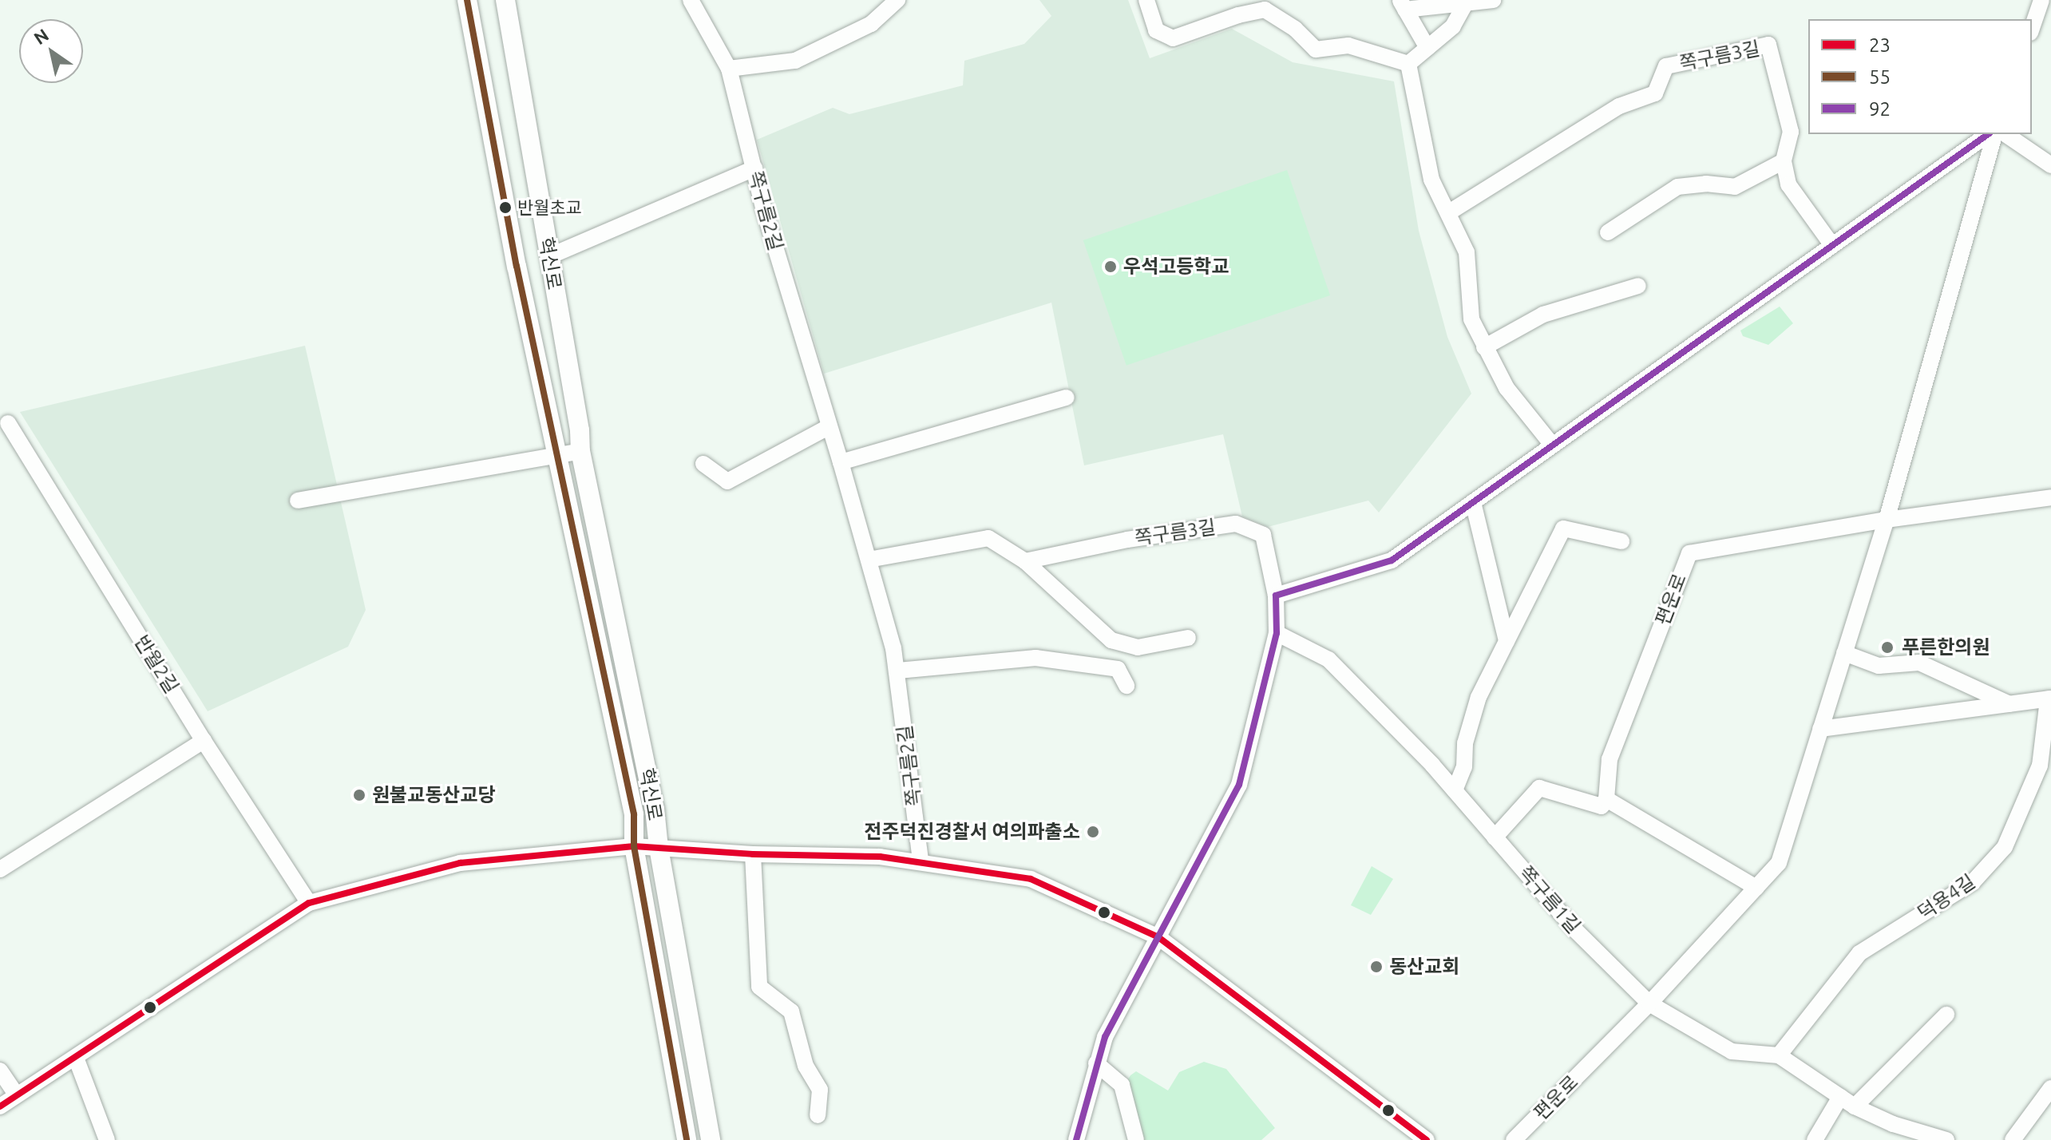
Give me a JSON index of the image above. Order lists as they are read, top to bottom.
{
  "streets": {
    "street": [
      "쪽구름3길",
      "쪽구름2길",
      "혁신로",
      "편운로",
      "반월2길",
      "덕용4길",
      "쪽구름1길"
    ]
  },
  "crossings": [
    ["편운로", "쪽구름1길"]
  ],
  "places": [
    "반월초교",
    "우석고등학교",
    "푸른한의원",
    "원불교동산교당",
    "전주덕진경찰서 여의파출소",
    "동산교회"
  ],
  "lines": ["transit line 55", "transit line 92", "transit line 23"],
  "legend": ["23", "55", "92"],
  "north": "top left"
}
